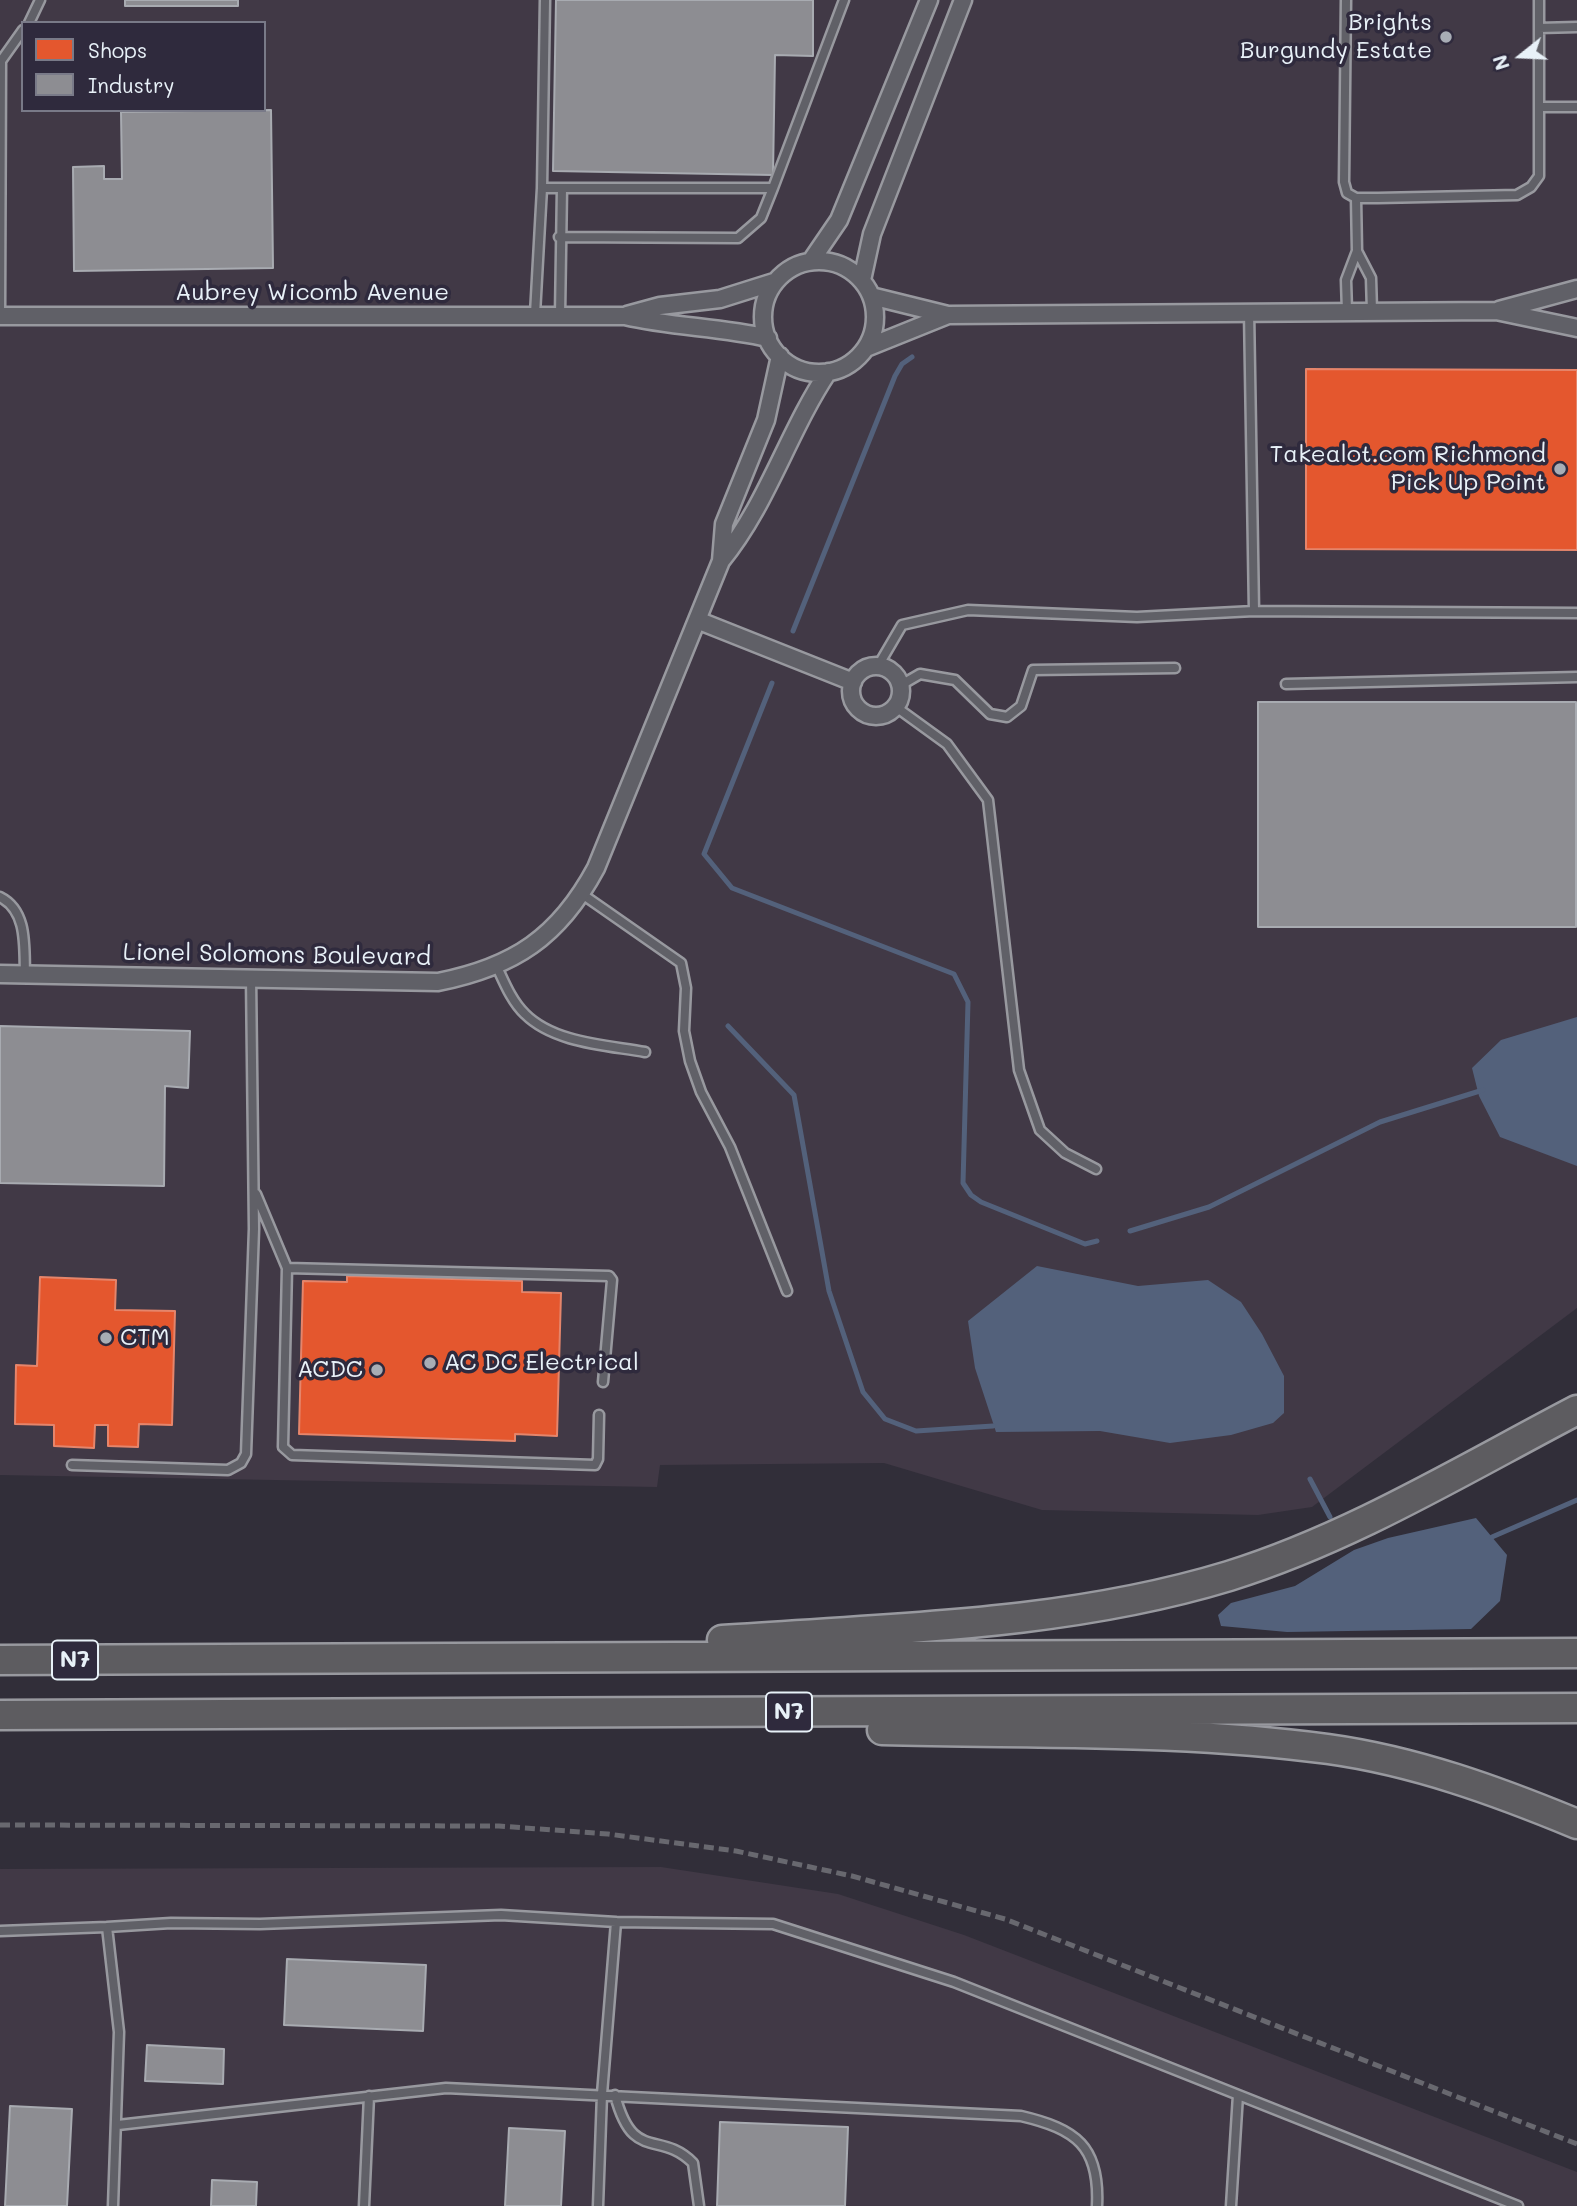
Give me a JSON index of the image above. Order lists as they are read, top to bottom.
{
  "streets": {
    "highway": ["N7"],
    "street": ["Aubrey Wicomb Avenue", "Lionel Solomons Boulevard"]
  },
  "crossings": [
    ["Aubrey Wicomb Avenue", "Lionel Solomons Boulevard"]
  ],
  "places": [
    "Brights Burgundy Estate",
    "Takealot.com Richmond Pick Up Point",
    "CTM",
    "AC DC Electrical",
    "ACDC"
  ],
  "legend": ["Shops", "Industry"],
  "north": "left"
}
